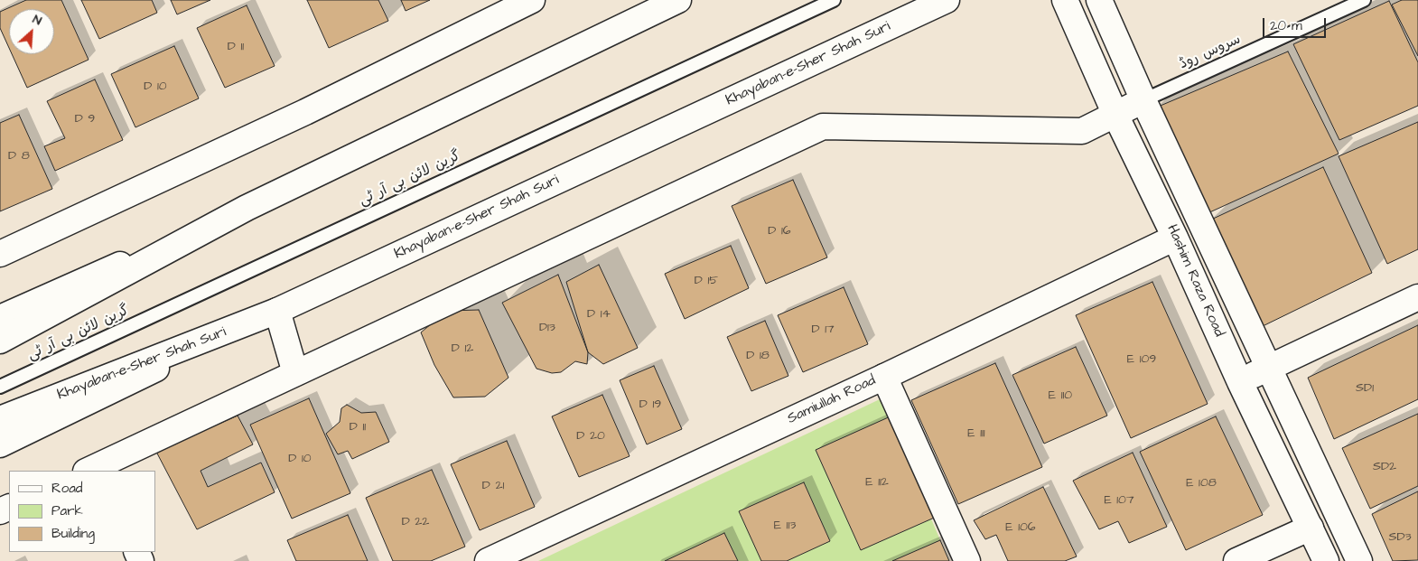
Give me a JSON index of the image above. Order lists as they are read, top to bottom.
{
  "streets": {
    "street": ["Khayaban-e-Sher Shah Suri", "Hashim Raza Road", "Samiullah Road"],
    "lane": ["سروس روڈ", "گرین لائن بی آر ٹی"]
  },
  "crossings": [
    ["سروس روڈ", "Hashim Raza Road"],
    ["Hashim Raza Road", "Samiullah Road"]
  ],
  "house_numbers": [
    "D 11",
    "D 10",
    "D 9",
    "D 8",
    "D 16",
    "D 15",
    "D 14",
    "D13",
    "D 17",
    "D 12",
    "D 18",
    "E 109",
    "SD1",
    "E 110",
    "D 19",
    "D 11",
    "E 111",
    "D 20",
    "D 10",
    "SD2",
    "E 112",
    "E 108",
    "D 21",
    "E 107",
    "D 22",
    "E 113",
    "E 106",
    "SD3"
  ],
  "legend": ["Road", "Park", "Building"],
  "scale_bar": "20 m",
  "north": "top right"
}
